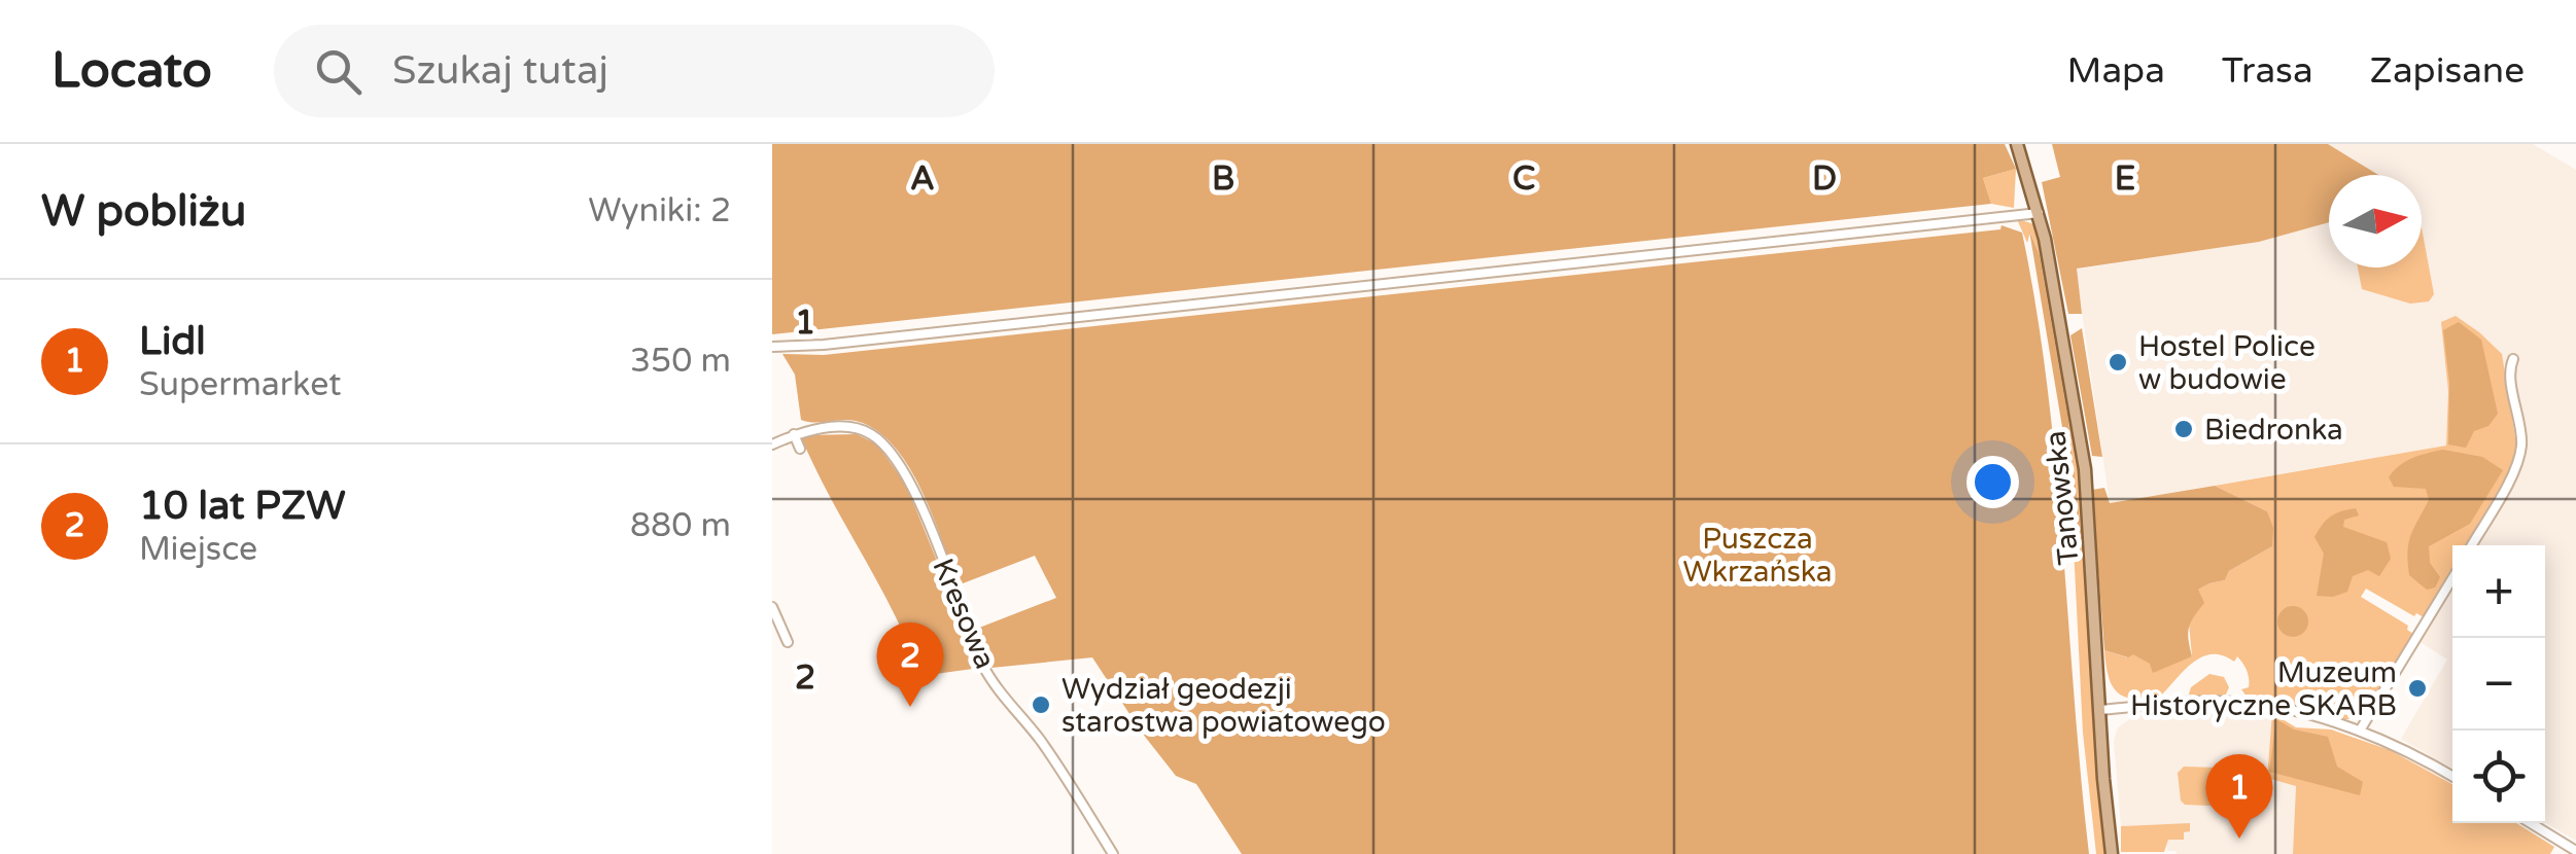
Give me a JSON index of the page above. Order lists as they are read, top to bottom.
{
  "streets": {
    "main road": ["Tanowska"],
    "street": ["Kresowa"]
  },
  "parks": ["Puszcza Wkrzańska"],
  "places": [
    "Hostel Police w budowie",
    "Biedronka",
    "Muzeum Historyczne SKARB",
    "Wydział geodezji starostwa powiatowego"
  ],
  "north": "right",
  "page": {
    "header": "Locato",
    "search": "Szukaj tutaj",
    "nav": ["Mapa", "Trasa", "Zapisane"],
    "heading": ["W pobliżu", "Wyniki: 2"],
    "list": [
      {
        "mark": "1",
        "name": "Lidl",
        "note": "Supermarket",
        "value": "350 m"
      },
      {
        "mark": "2",
        "name": "10 lat PZW",
        "note": "Miejsce",
        "value": "880 m"
      }
    ],
    "map_buttons": ["+", "−"],
    "pins": ["2", "1"]
  },
  "grid": {
    "columns": [
      "A",
      "B",
      "C",
      "D",
      "E"
    ],
    "rows": ["1", "2"]
  }
}
